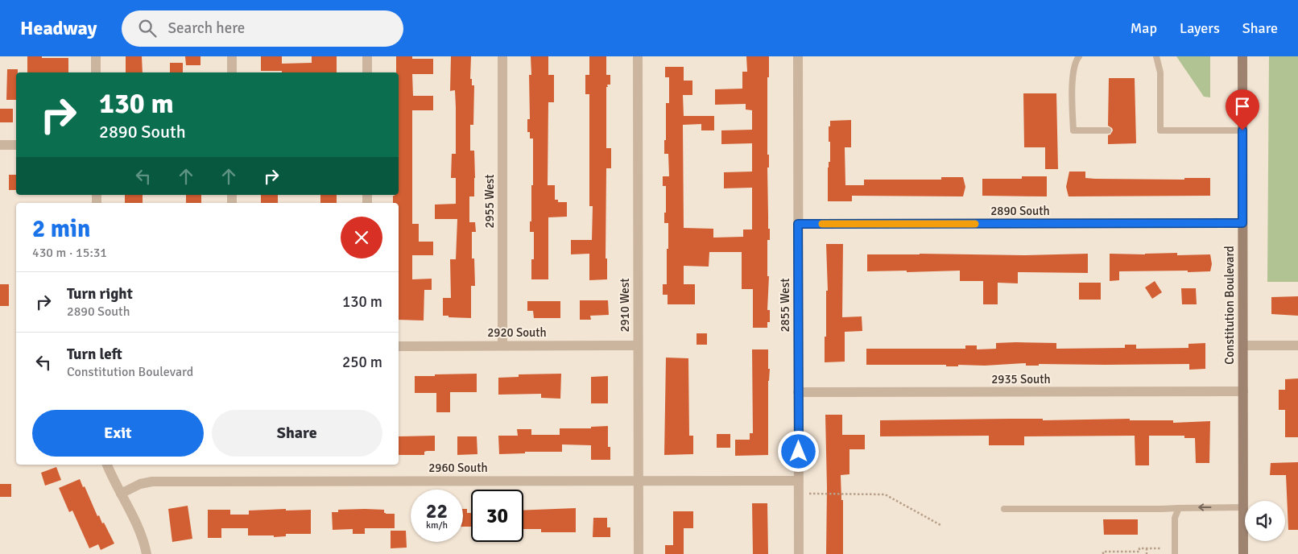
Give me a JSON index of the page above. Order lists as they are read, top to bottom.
{
  "streets": {
    "street": [
      "2955 West",
      "2890 South",
      "2910 West",
      "2855 West",
      "Constitution Boulevard",
      "2920 South",
      "2935 South",
      "2960 South"
    ]
  },
  "crossings": [
    ["2955 West", "2920 South"],
    ["2890 South", "2855 West"],
    ["2890 South", "Constitution Boulevard"],
    ["2910 West", "2920 South"],
    ["2910 West", "2960 South"],
    ["2855 West", "2935 South"],
    ["2855 West", "2960 South"],
    ["Constitution Boulevard", "2935 South"]
  ],
  "page": {
    "header": "Headway",
    "search": "Search here",
    "nav": ["Map", "Layers", "Share"],
    "turn": ["130 m", "2890 South"],
    "heading": ["2 min", "430 m · 15:31"],
    "list": [
      {
        "name": "Turn right",
        "note": "2890 South",
        "value": "130 m"
      },
      {
        "name": "Turn left",
        "note": "Constitution Boulevard",
        "value": "250 m"
      }
    ],
    "buttons": ["Exit", "Share"],
    "speed": "22 km/h",
    "limit": "30"
  }
}
